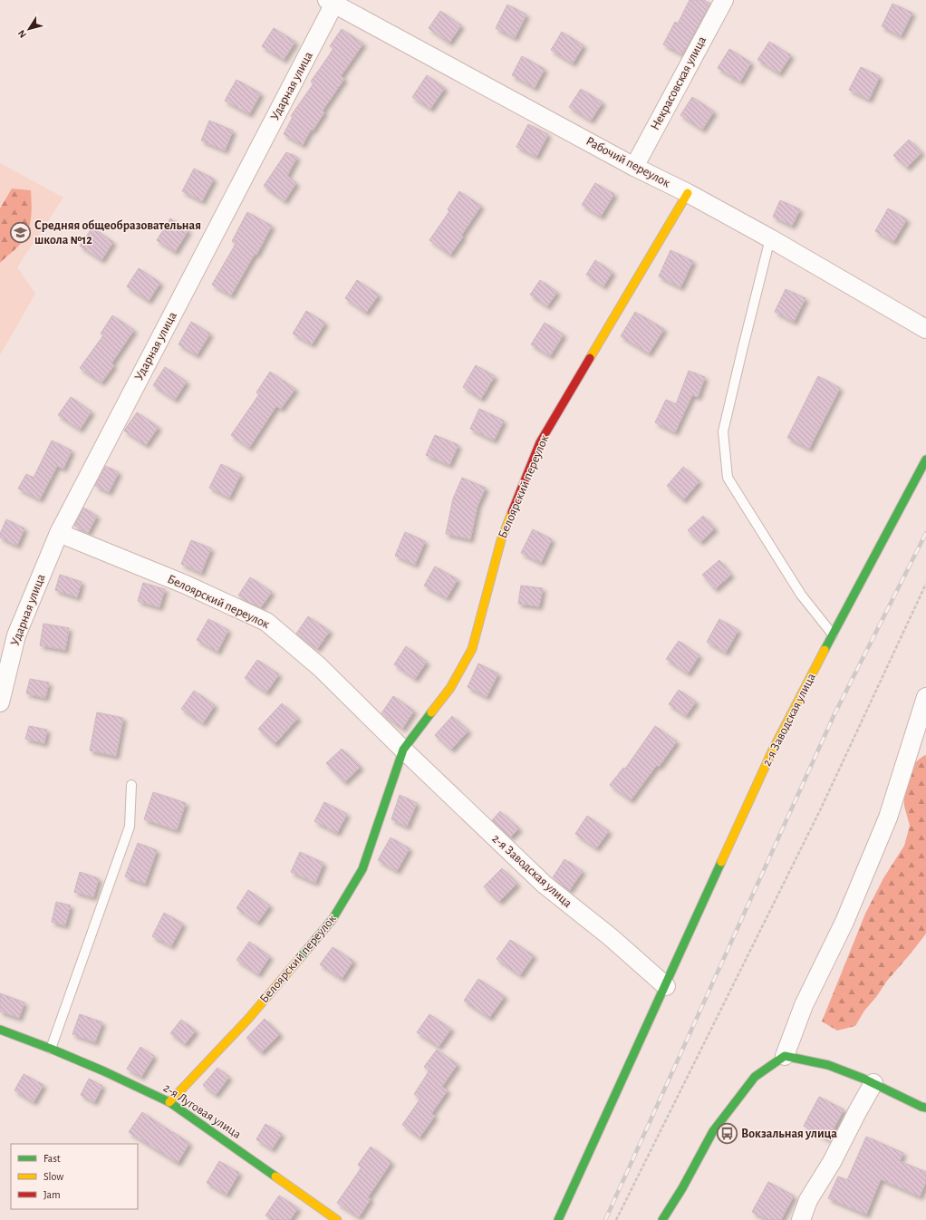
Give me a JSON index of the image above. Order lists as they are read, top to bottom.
{
  "streets": {
    "street": [
      "Некрасовская улица",
      "Ударная улица",
      "Рабочий переулок",
      "Белоярский переулок",
      "2-я Заводская улица",
      "2-я Луговая улица"
    ]
  },
  "crossings": [
    ["Некрасовская улица", "Рабочий переулок"],
    ["Ударная улица", "Рабочий переулок"],
    ["Ударная улица", "Белоярский переулок"],
    ["Рабочий переулок", "Белоярский переулок"],
    ["Белоярский переулок", "2-я Заводская улица"],
    ["Белоярский переулок", "2-я Луговая улица"]
  ],
  "places": {
    "school or university": ["Средняя общеобразовательная школа №12"],
    "bus stop": ["Вокзальная улица"]
  },
  "legend": ["Fast", "Slow", "Jam"],
  "north": "bottom left"
}
